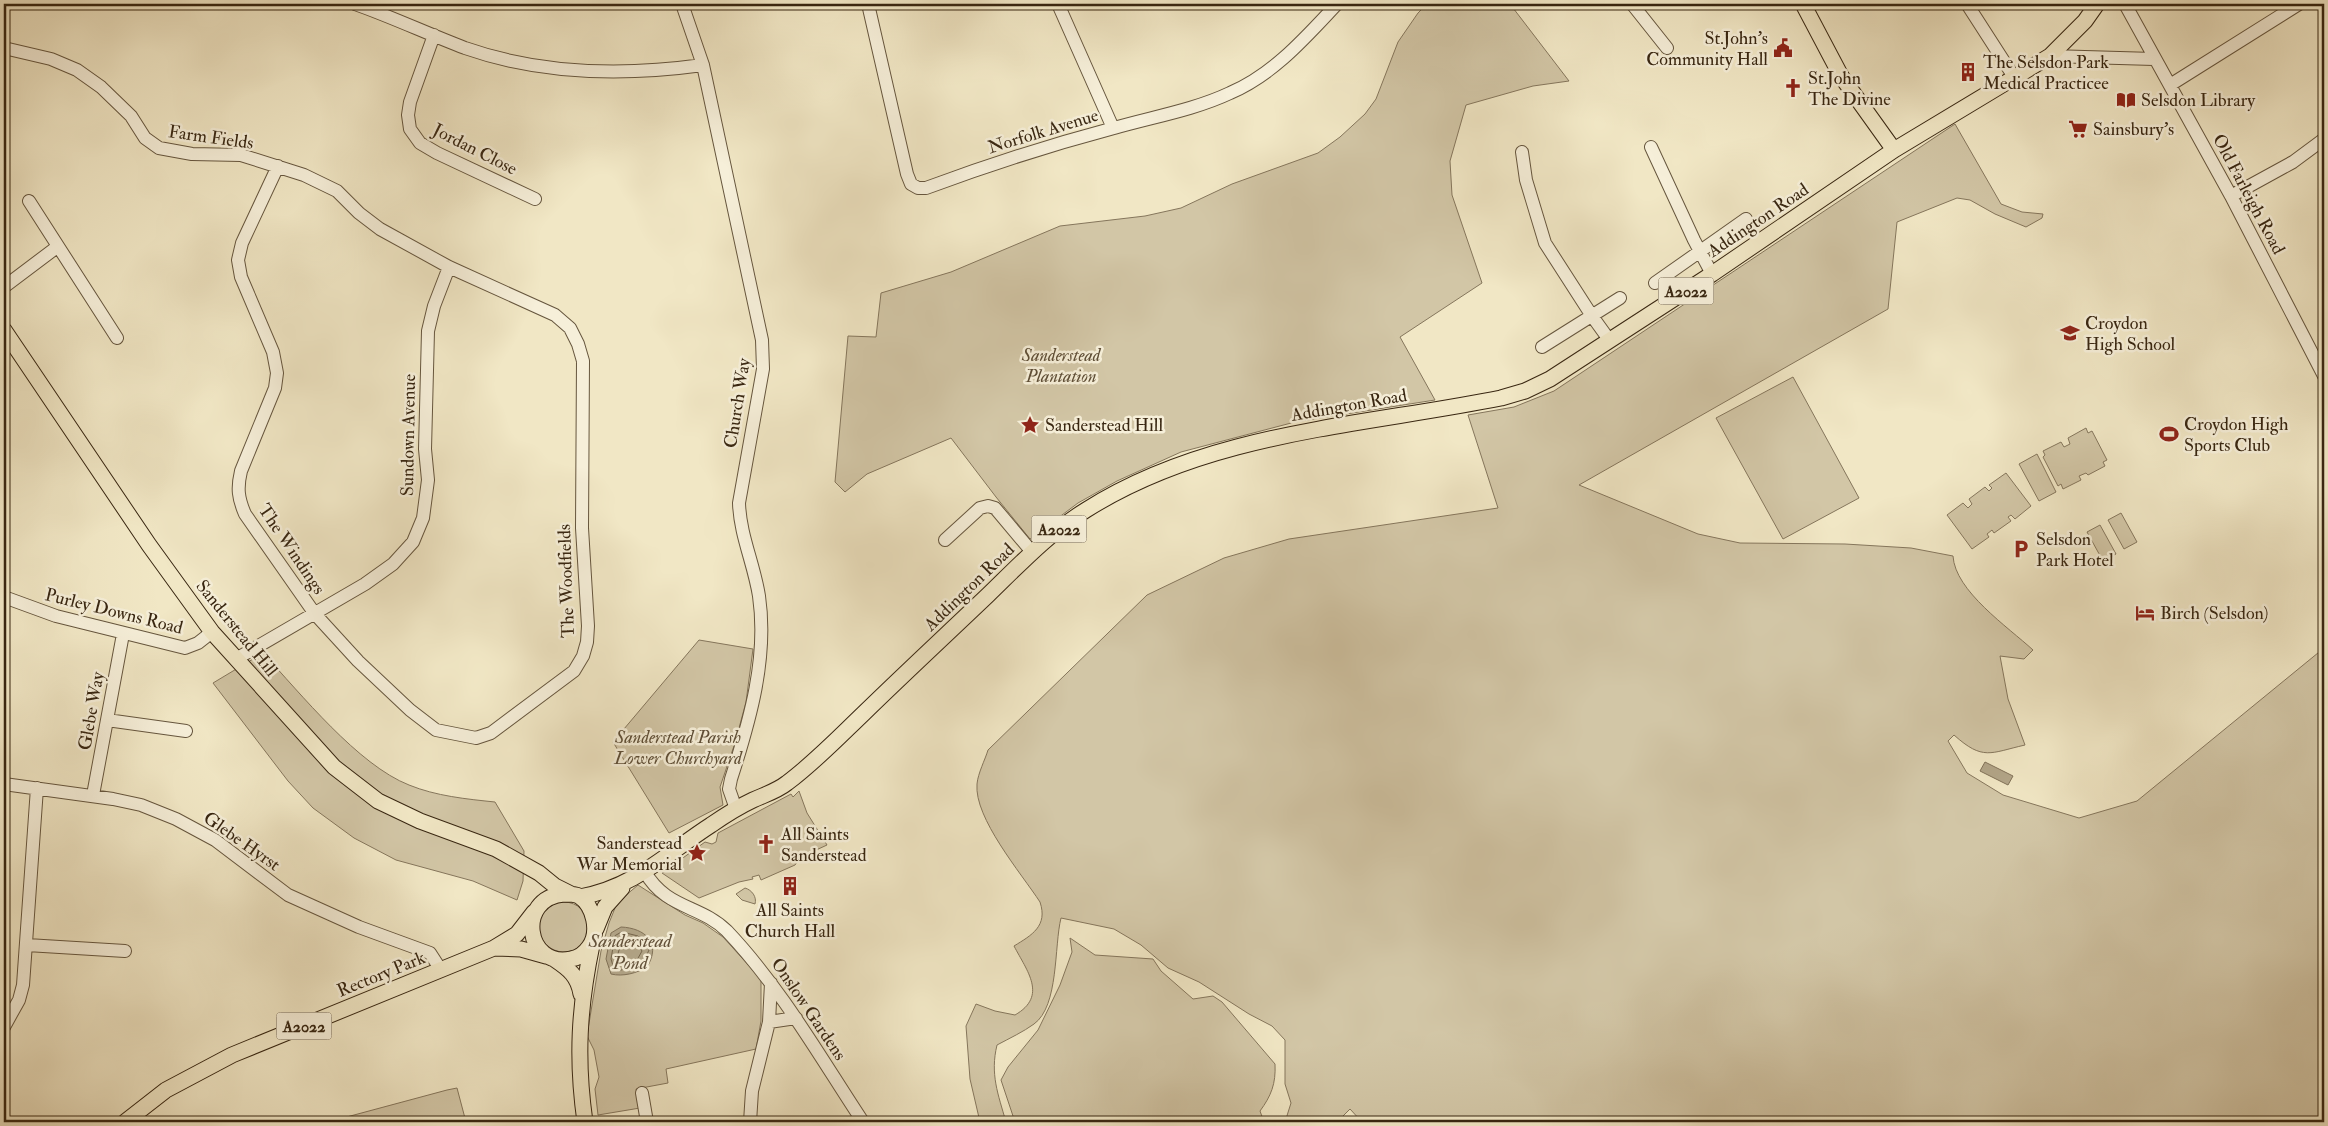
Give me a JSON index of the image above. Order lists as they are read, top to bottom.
{
  "streets": {
    "main road": [
      "Addington Road",
      "A2022",
      "Sanderstead Hill",
      "Rectory Park"
    ],
    "street": [
      "Norfolk Avenue",
      "Farm Fields",
      "Jordan Close",
      "Old Farleigh Road",
      "Church Way",
      "Sundown Avenue",
      "The Windings",
      "The Woodfields",
      "Purley Downs Road",
      "Glebe Way",
      "Glebe Hyrst",
      "Onslow Gardens"
    ]
  },
  "crossings": [
    ["Farm Fields", "Sundown Avenue"],
    ["Farm Fields", "The Windings"],
    ["Farm Fields", "The Woodfields"],
    ["Addington Road", "A2022"],
    ["Addington Road", "Church Way"],
    ["Addington Road", "Onslow Gardens"],
    ["A2022", "Sanderstead Hill"],
    ["A2022", "Rectory Park"],
    ["A2022", "Onslow Gardens"],
    ["Sundown Avenue", "The Windings"],
    ["Sundown Avenue", "The Woodfields"],
    ["Sundown Avenue", "Sanderstead Hill"],
    ["The Windings", "The Woodfields"],
    ["Purley Downs Road", "Sanderstead Hill"],
    ["Purley Downs Road", "Glebe Way"],
    ["Sanderstead Hill", "Rectory Park"],
    ["Glebe Way", "Glebe Hyrst"],
    ["Glebe Hyrst", "Rectory Park"]
  ],
  "water": ["Sanderstead Pond"],
  "parks": ["Sanderstead Plantation", "Sanderstead Parish Lower Churchyard"],
  "places": {
    "public building": ["St.John's Community Hall"],
    "building": ["The Selsdon Park Medical Practicee", "All Saints Church Hall"],
    "church": ["St.John The Divine", "All Saints Sanderstead"],
    "library": ["Selsdon Library"],
    "supermarket": ["Sainsbury's"],
    "school or university": ["Croydon High School"],
    "place": ["Sanderstead Hill", "Sanderstead War Memorial"],
    "sports": ["Croydon High Sports Club"],
    "parking": ["Selsdon Park Hotel"],
    "hotel": ["Birch (Selsdon)"]
  }
}
